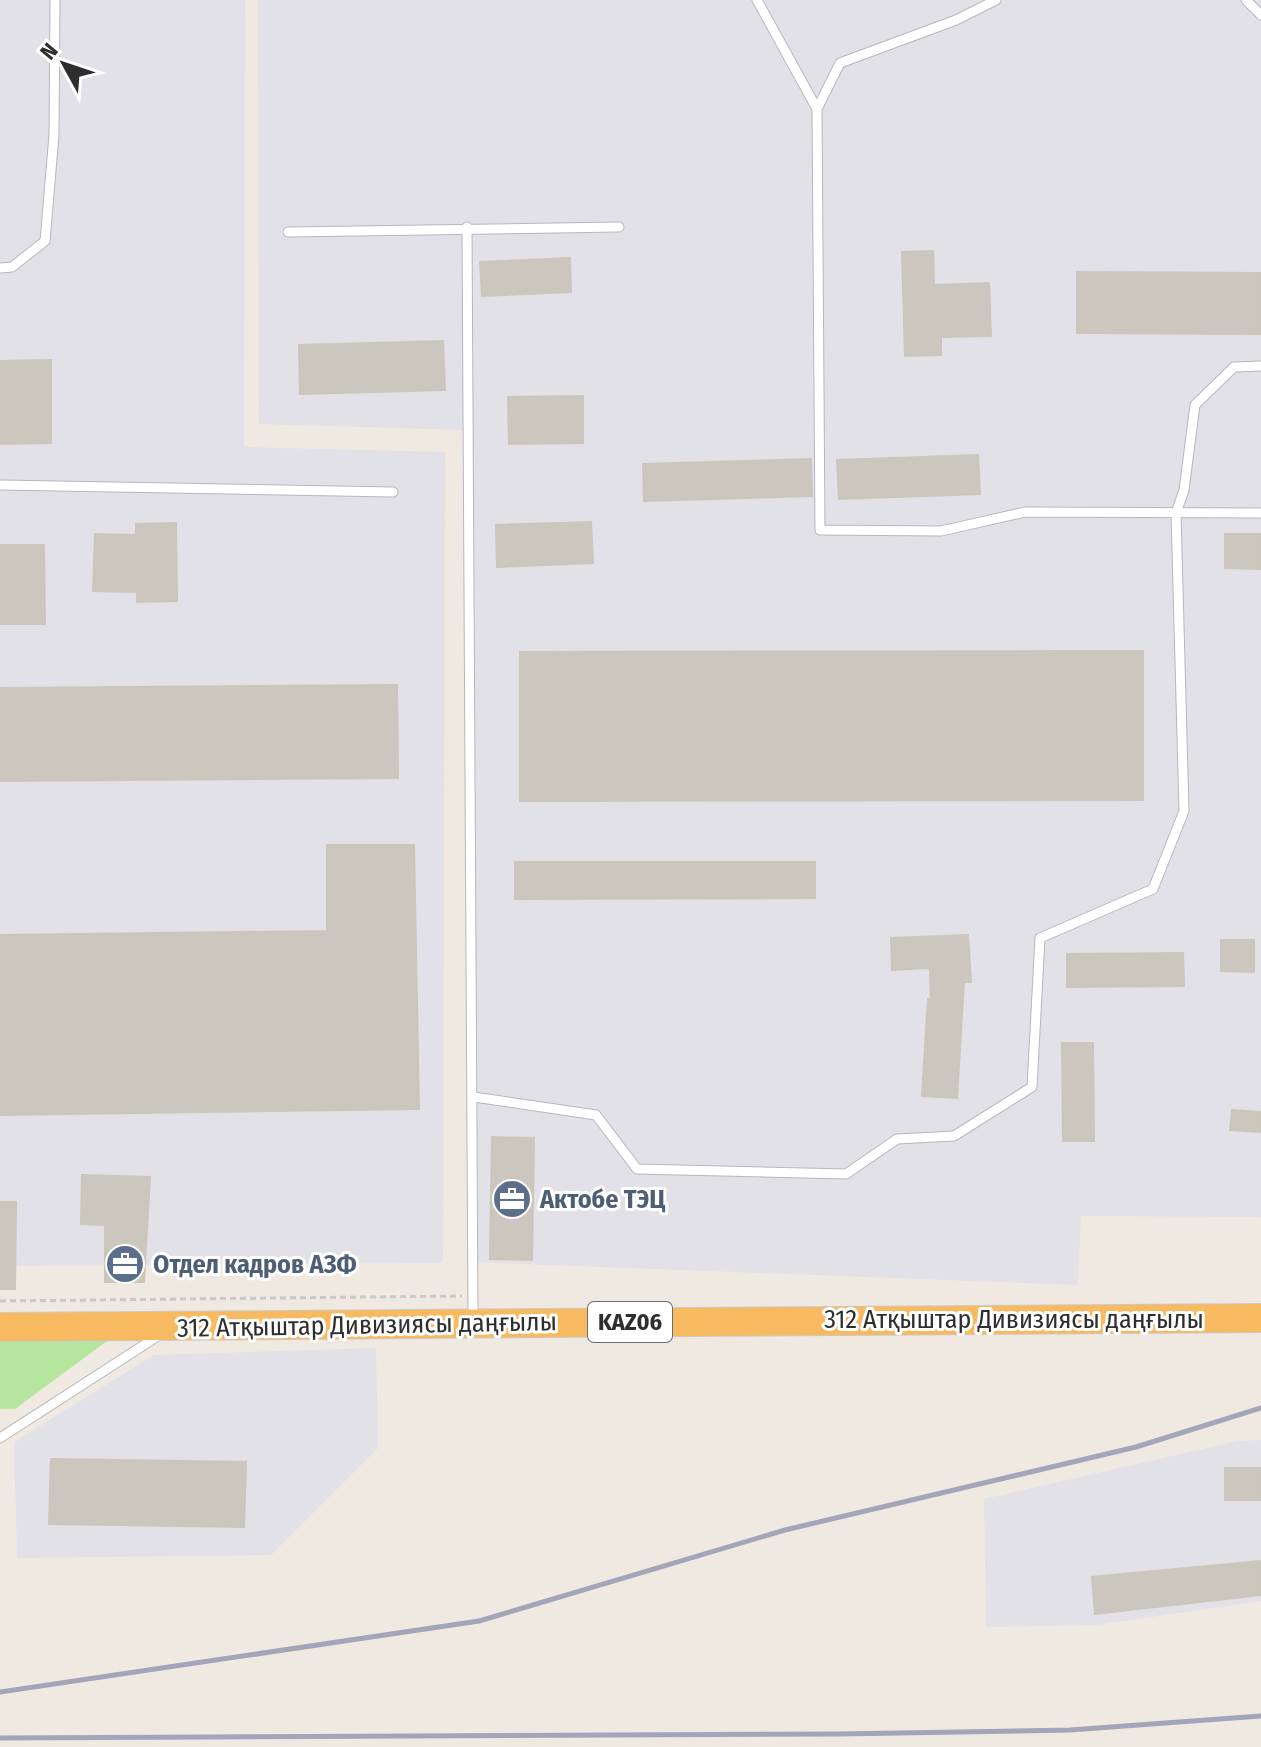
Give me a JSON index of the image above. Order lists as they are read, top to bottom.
{
  "streets": {
    "highway": ["312 Атқыштар Дивизиясы даңғылы", "KАZ06"]
  },
  "places": {
    "office": ["Актобе ТЭЦ", "Отдел кадров АЗФ"]
  },
  "north": "top left"
}
